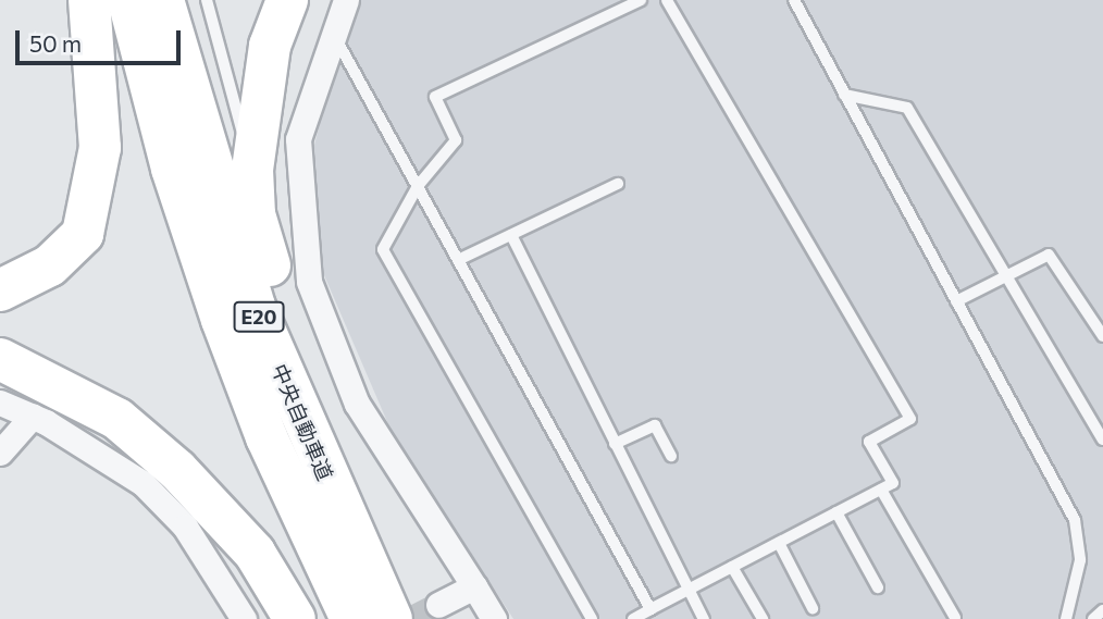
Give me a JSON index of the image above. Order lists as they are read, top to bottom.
{
  "streets": {
    "highway": ["E20", "中央自動車道"]
  },
  "scale_bar": "50 m"
}
